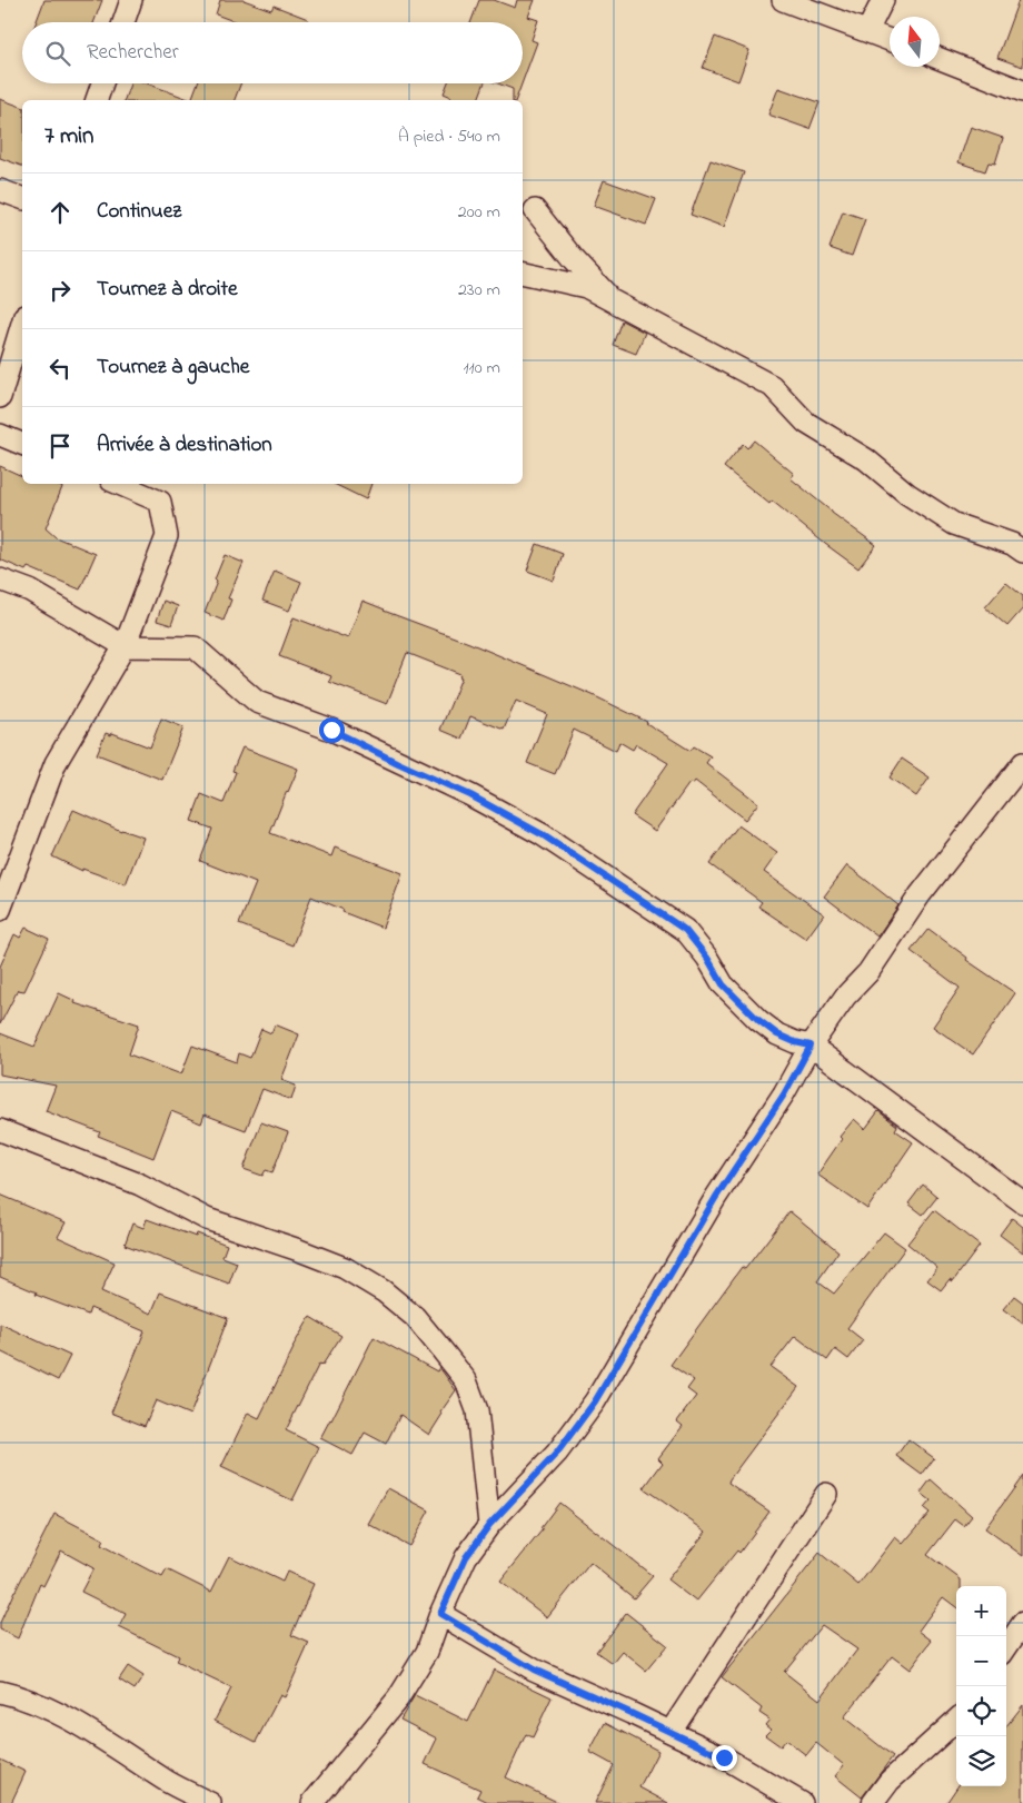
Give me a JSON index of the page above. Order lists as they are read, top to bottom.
{
  "north": "top",
  "page": {
    "search": "Rechercher",
    "heading": ["7 min", "À pied · 540 m"],
    "list": [
      ["Continuez", "200 m"],
      ["Tournez à droite", "230 m"],
      ["Tournez à gauche", "110 m"],
      "Arrivée à destination"
    ],
    "map_buttons": ["+", "−"]
  }
}
